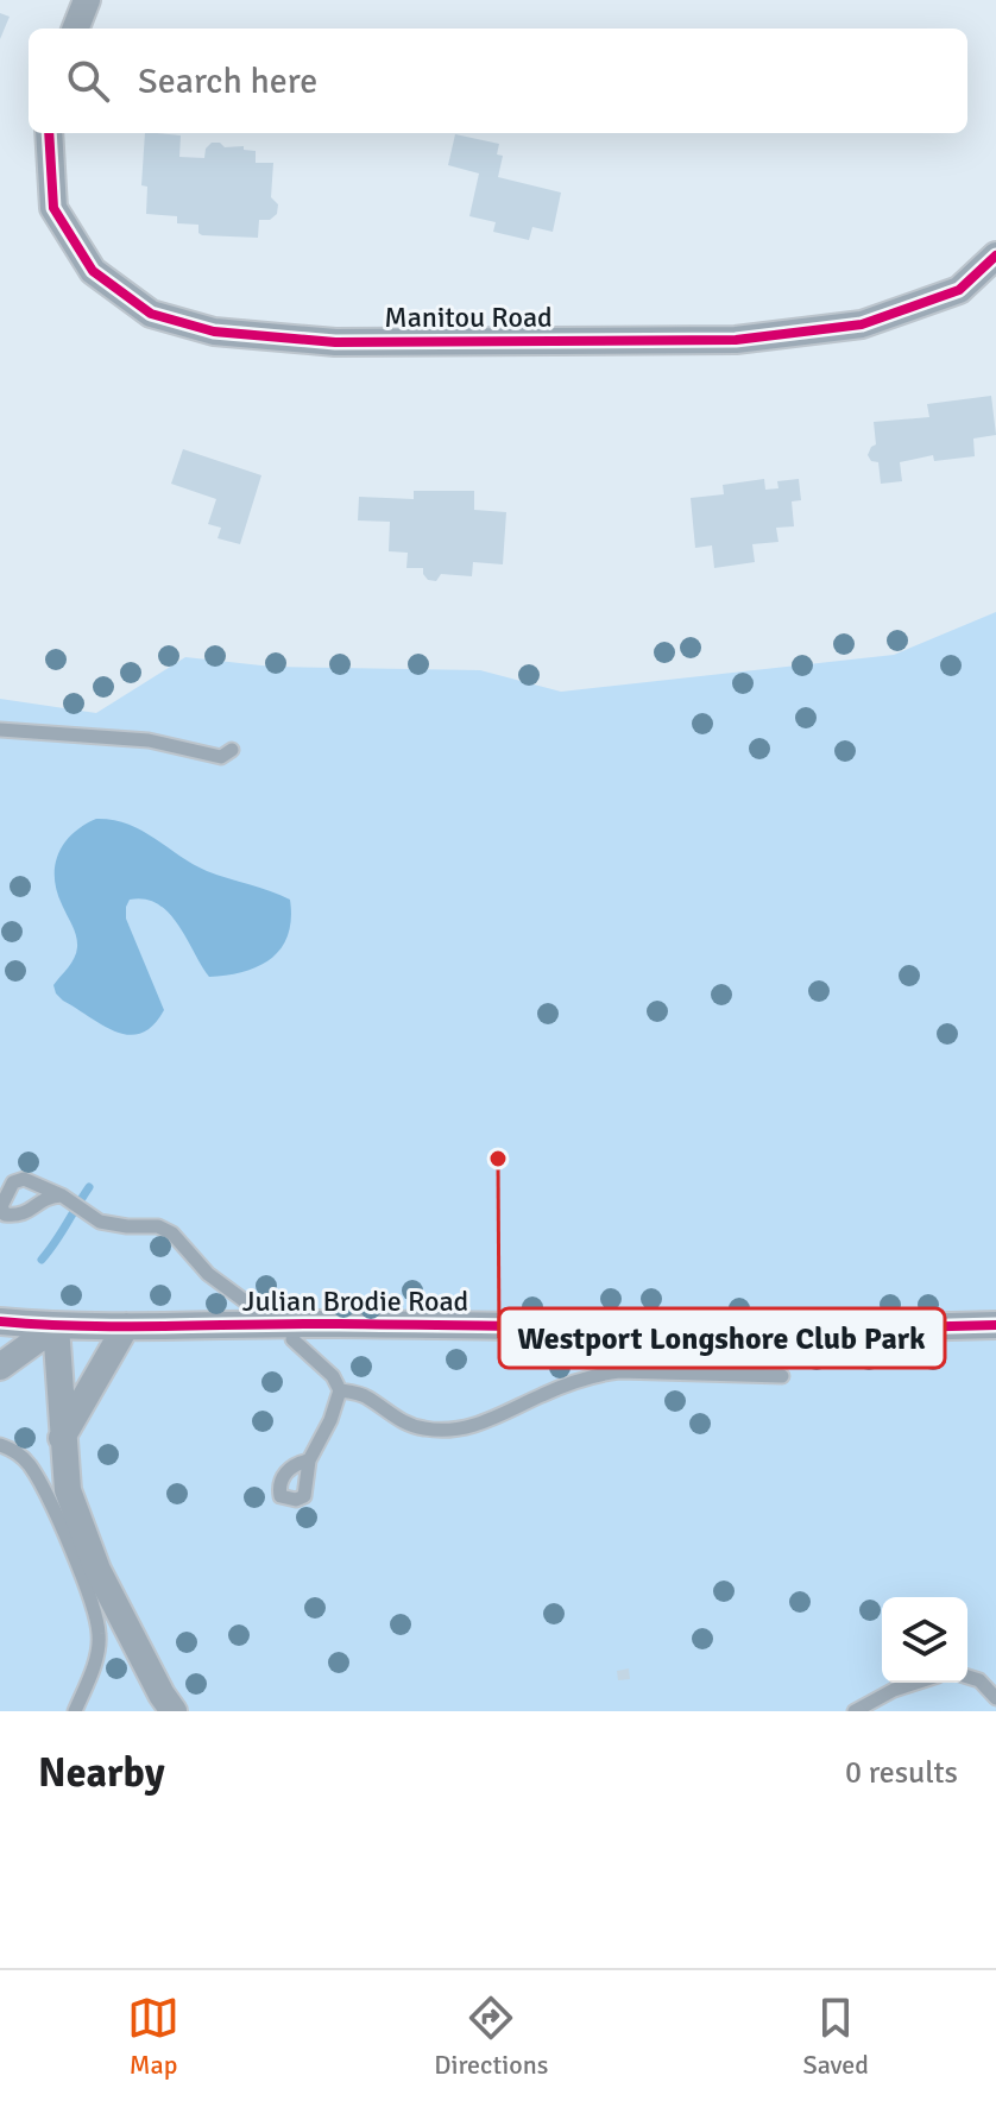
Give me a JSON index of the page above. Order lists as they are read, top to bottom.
{
  "streets": {
    "street": ["Manitou Road", "Julian Brodie Road"]
  },
  "places": ["Westport Longshore Club Park"],
  "page": {
    "search": "Search here",
    "heading": ["Nearby", "0 results"],
    "nav": ["Map", "Directions", "Saved"]
  }
}
